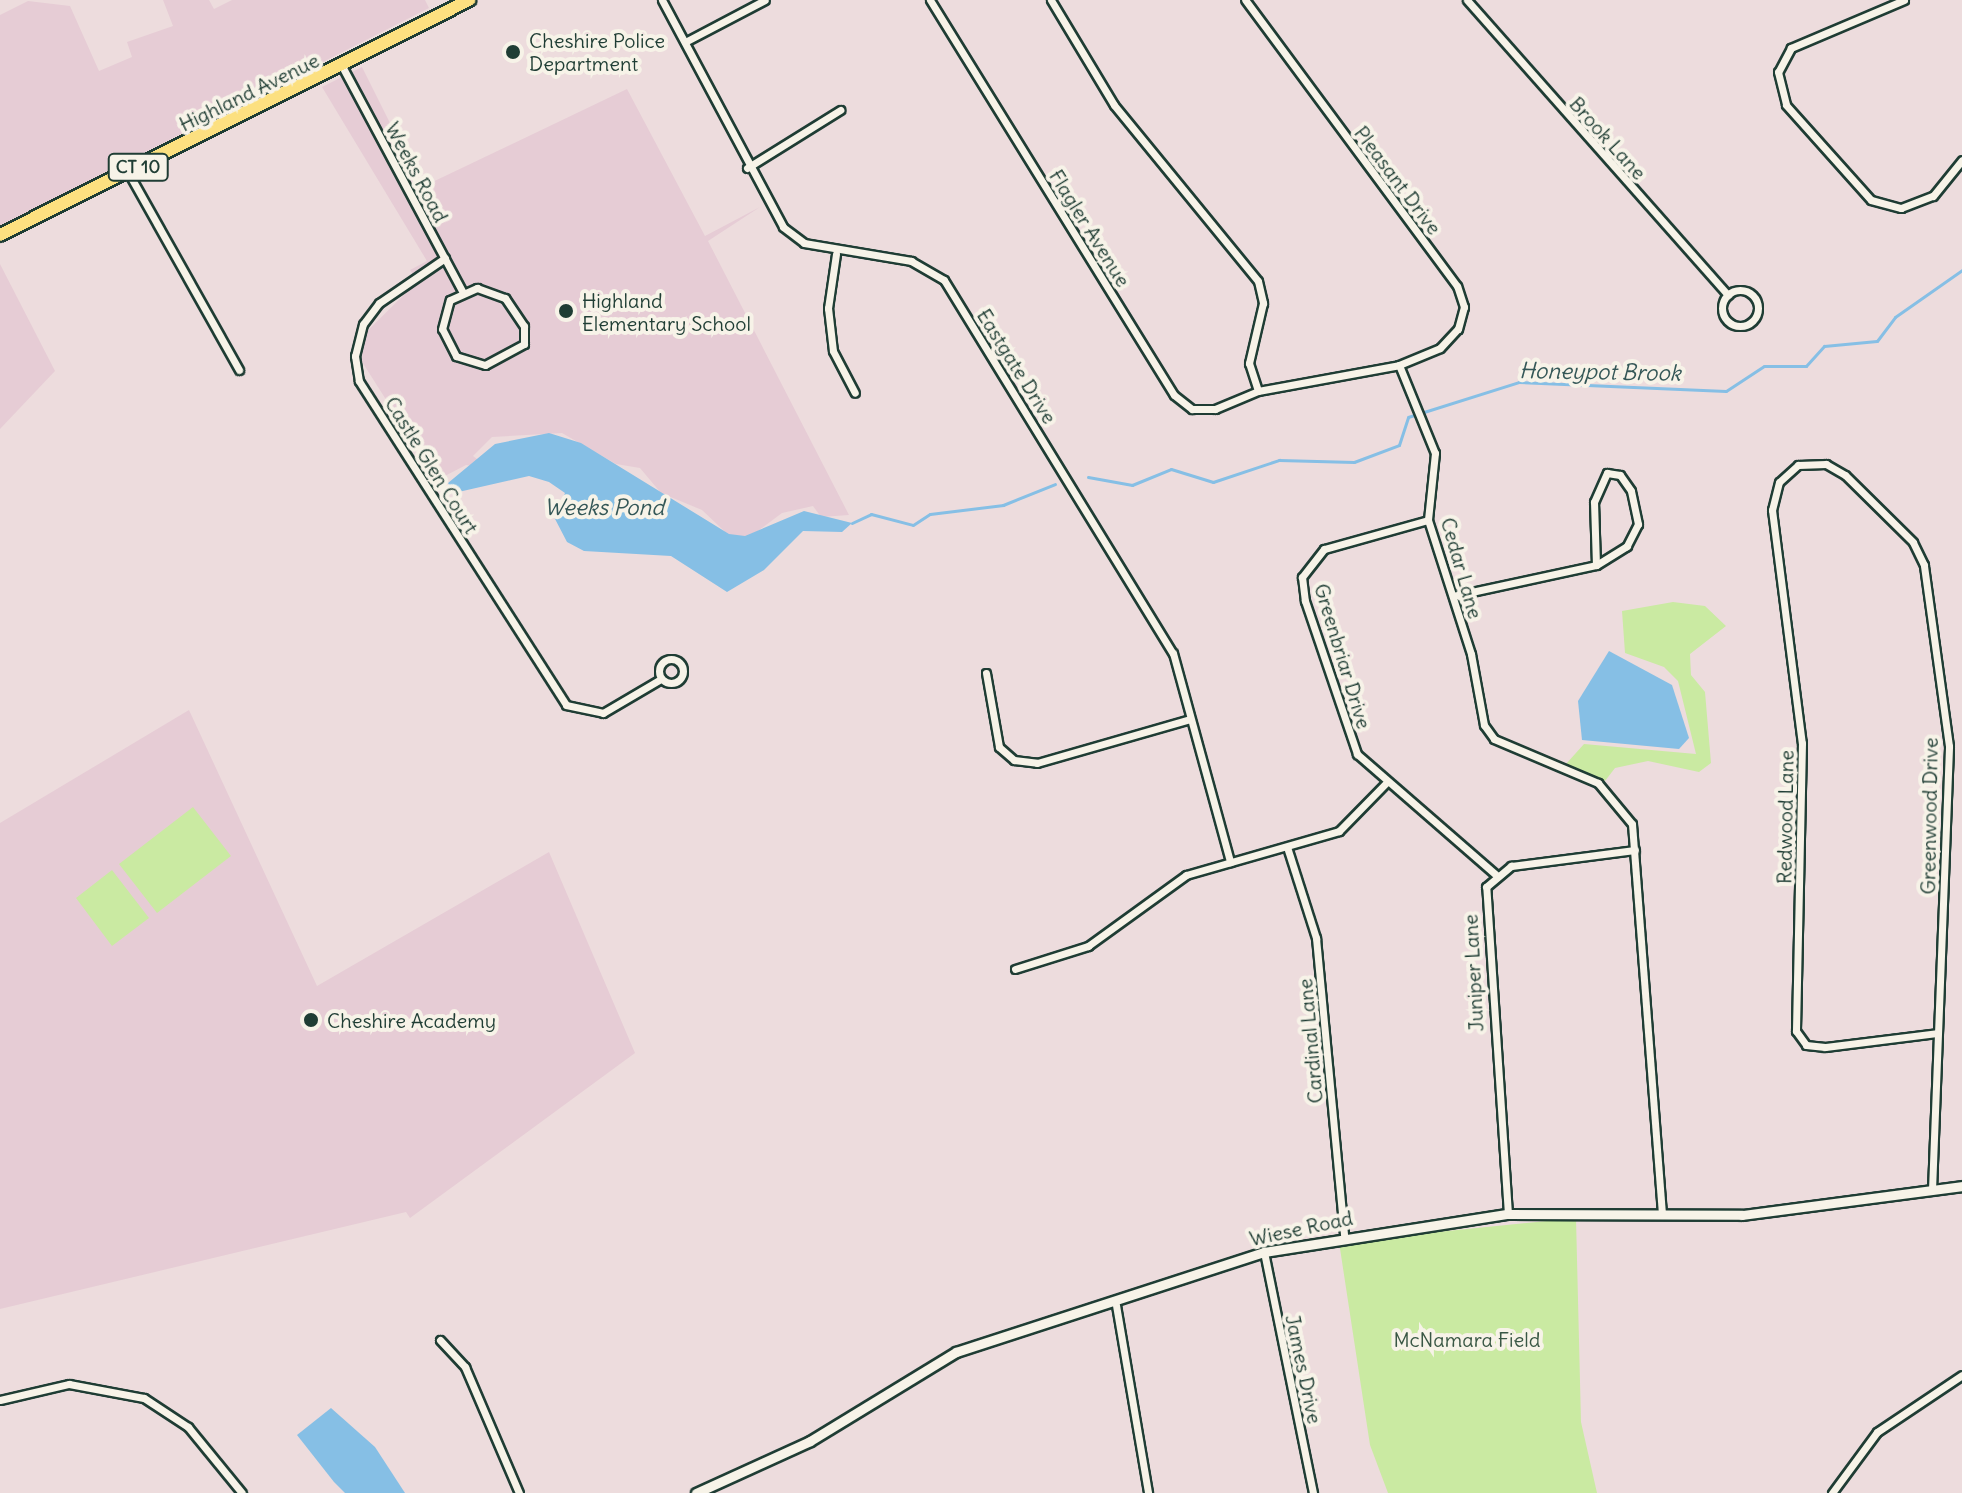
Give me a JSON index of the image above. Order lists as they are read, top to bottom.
{
  "streets": {
    "highway": ["Highland Avenue", "CT 10"],
    "street": [
      "Brook Lane",
      "Weeks Road",
      "Pleasant Drive",
      "Flagler Avenue",
      "Eastgate Drive",
      "Castle Glen Court",
      "Cedar Lane",
      "Greenbriar Drive",
      "Greenwood Drive",
      "Redwood Lane",
      "Juniper Lane",
      "Cardinal Lane",
      "Wiese Road",
      "James Drive"
    ]
  },
  "crossings": [
    ["Highland Avenue", "Weeks Road"],
    ["Weeks Road", "Castle Glen Court"],
    ["Pleasant Drive", "Cedar Lane"],
    ["Cedar Lane", "Greenbriar Drive"],
    ["Cedar Lane", "Wiese Road"],
    ["Greenbriar Drive", "Juniper Lane"],
    ["Greenwood Drive", "Redwood Lane"],
    ["Greenwood Drive", "Wiese Road"],
    ["Juniper Lane", "Wiese Road"],
    ["Cardinal Lane", "Wiese Road"],
    ["Wiese Road", "James Drive"]
  ],
  "water": ["Honeypot Brook", "Weeks Pond"],
  "parks": ["McNamara Field"],
  "places": ["Cheshire Police Department", "Highland Elementary School", "Cheshire Academy"]
}
